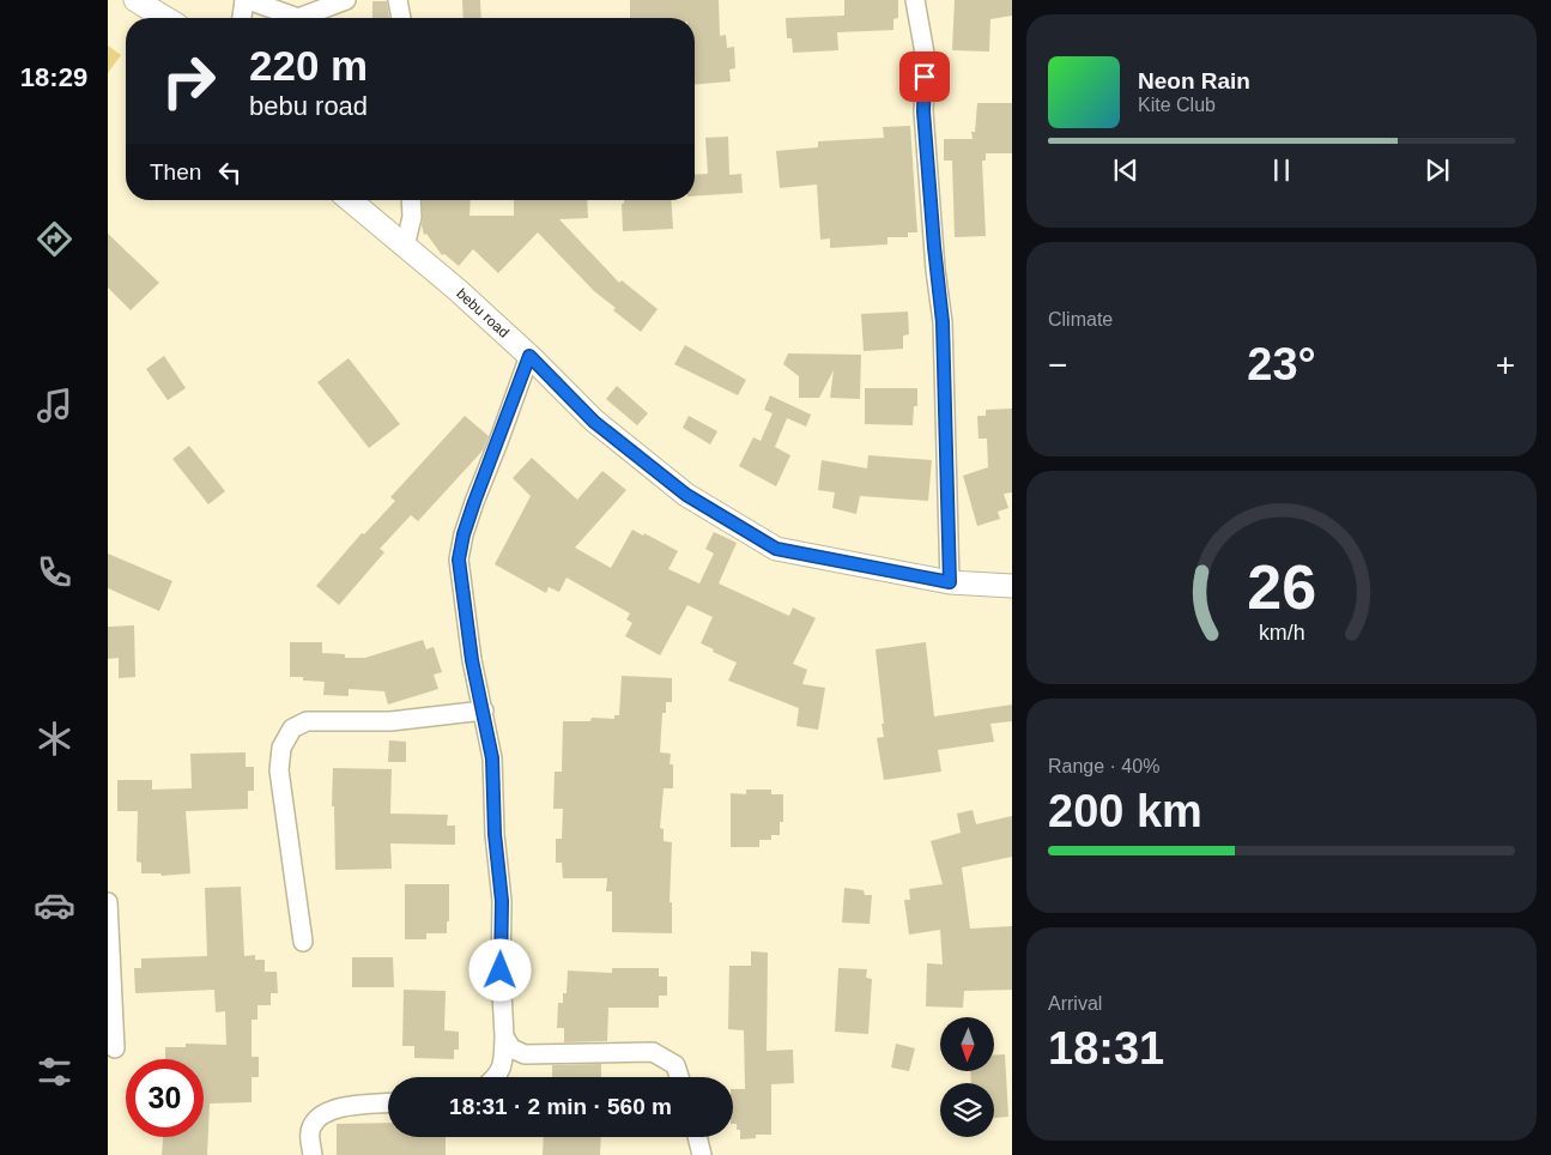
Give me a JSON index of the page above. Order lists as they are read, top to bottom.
{
  "streets": {
    "street": ["bebu road"]
  },
  "north": "bottom",
  "page": {
    "tabs": "18:29",
    "turn": ["220 m", "bebu road"],
    "song": ["Neon Rain", "Kite Club"],
    "then": "Then",
    "tile": [
      "Climate",
      ["Range · 40%", "200 km"],
      ["Arrival", "18:31"]
    ],
    "heat": ["−", "23°", "+"],
    "limit": "30",
    "trip": "18:31 · 2 min · 560 m",
    "gauge": ["26", "km/h"]
  }
}
